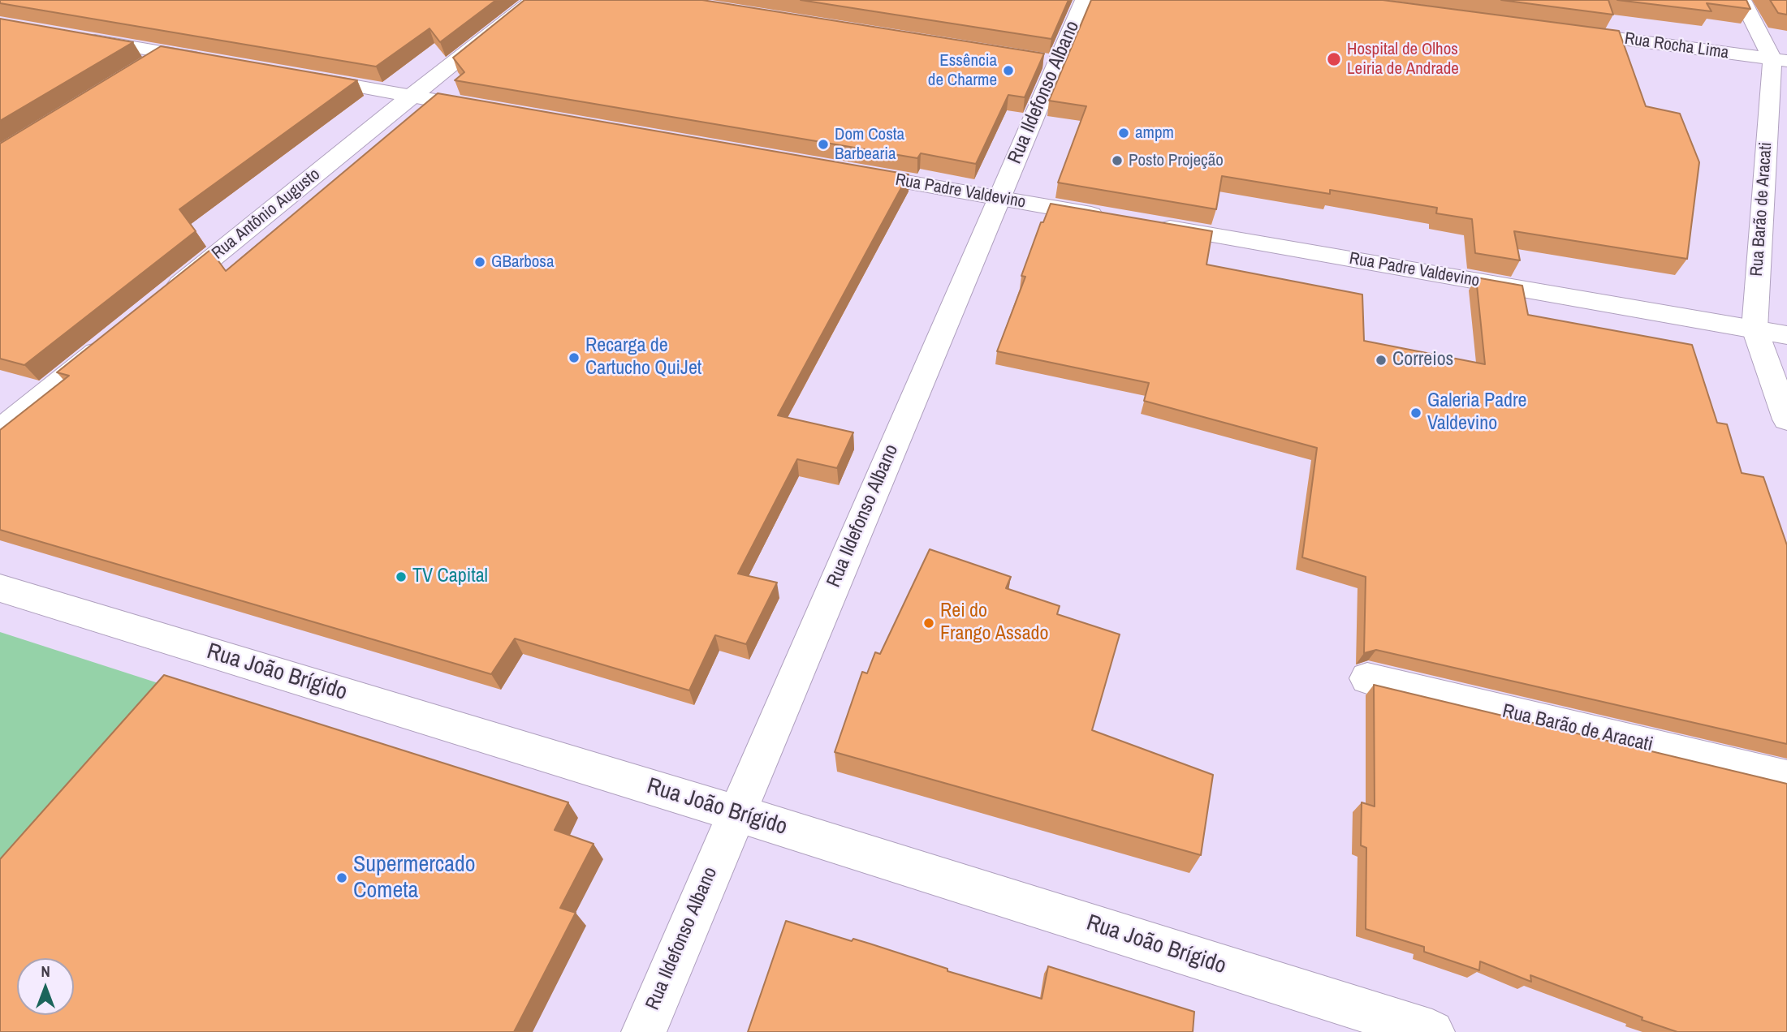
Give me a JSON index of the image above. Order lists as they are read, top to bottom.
{
  "streets": {
    "street": [
      "Rua Rocha Lima",
      "Rua Ildefonso Albano",
      "Rua Padre Valdevino",
      "Rua Barão de Aracati",
      "Rua Antônio Augusto",
      "Rua João Brígido"
    ]
  },
  "crossings": [
    ["Rua Rocha Lima", "Rua Barão de Aracati"],
    ["Rua Ildefonso Albano", "Rua Padre Valdevino"],
    ["Rua Ildefonso Albano", "Rua João Brígido"],
    ["Rua Padre Valdevino", "Rua Barão de Aracati"]
  ],
  "places": [
    "Hospital de Olhos Leiria de Andrade",
    "Essência de Charme",
    "ampm",
    "Dom Costa Barbearia",
    "Posto Projeção",
    "GBarbosa",
    "Recarga de Cartucho QuiJet",
    "Correios",
    "Galeria Padre Valdevino",
    "TV Capital",
    "Rei do Frango Assado",
    "Supermercado Cometa"
  ],
  "north": "top"
}
